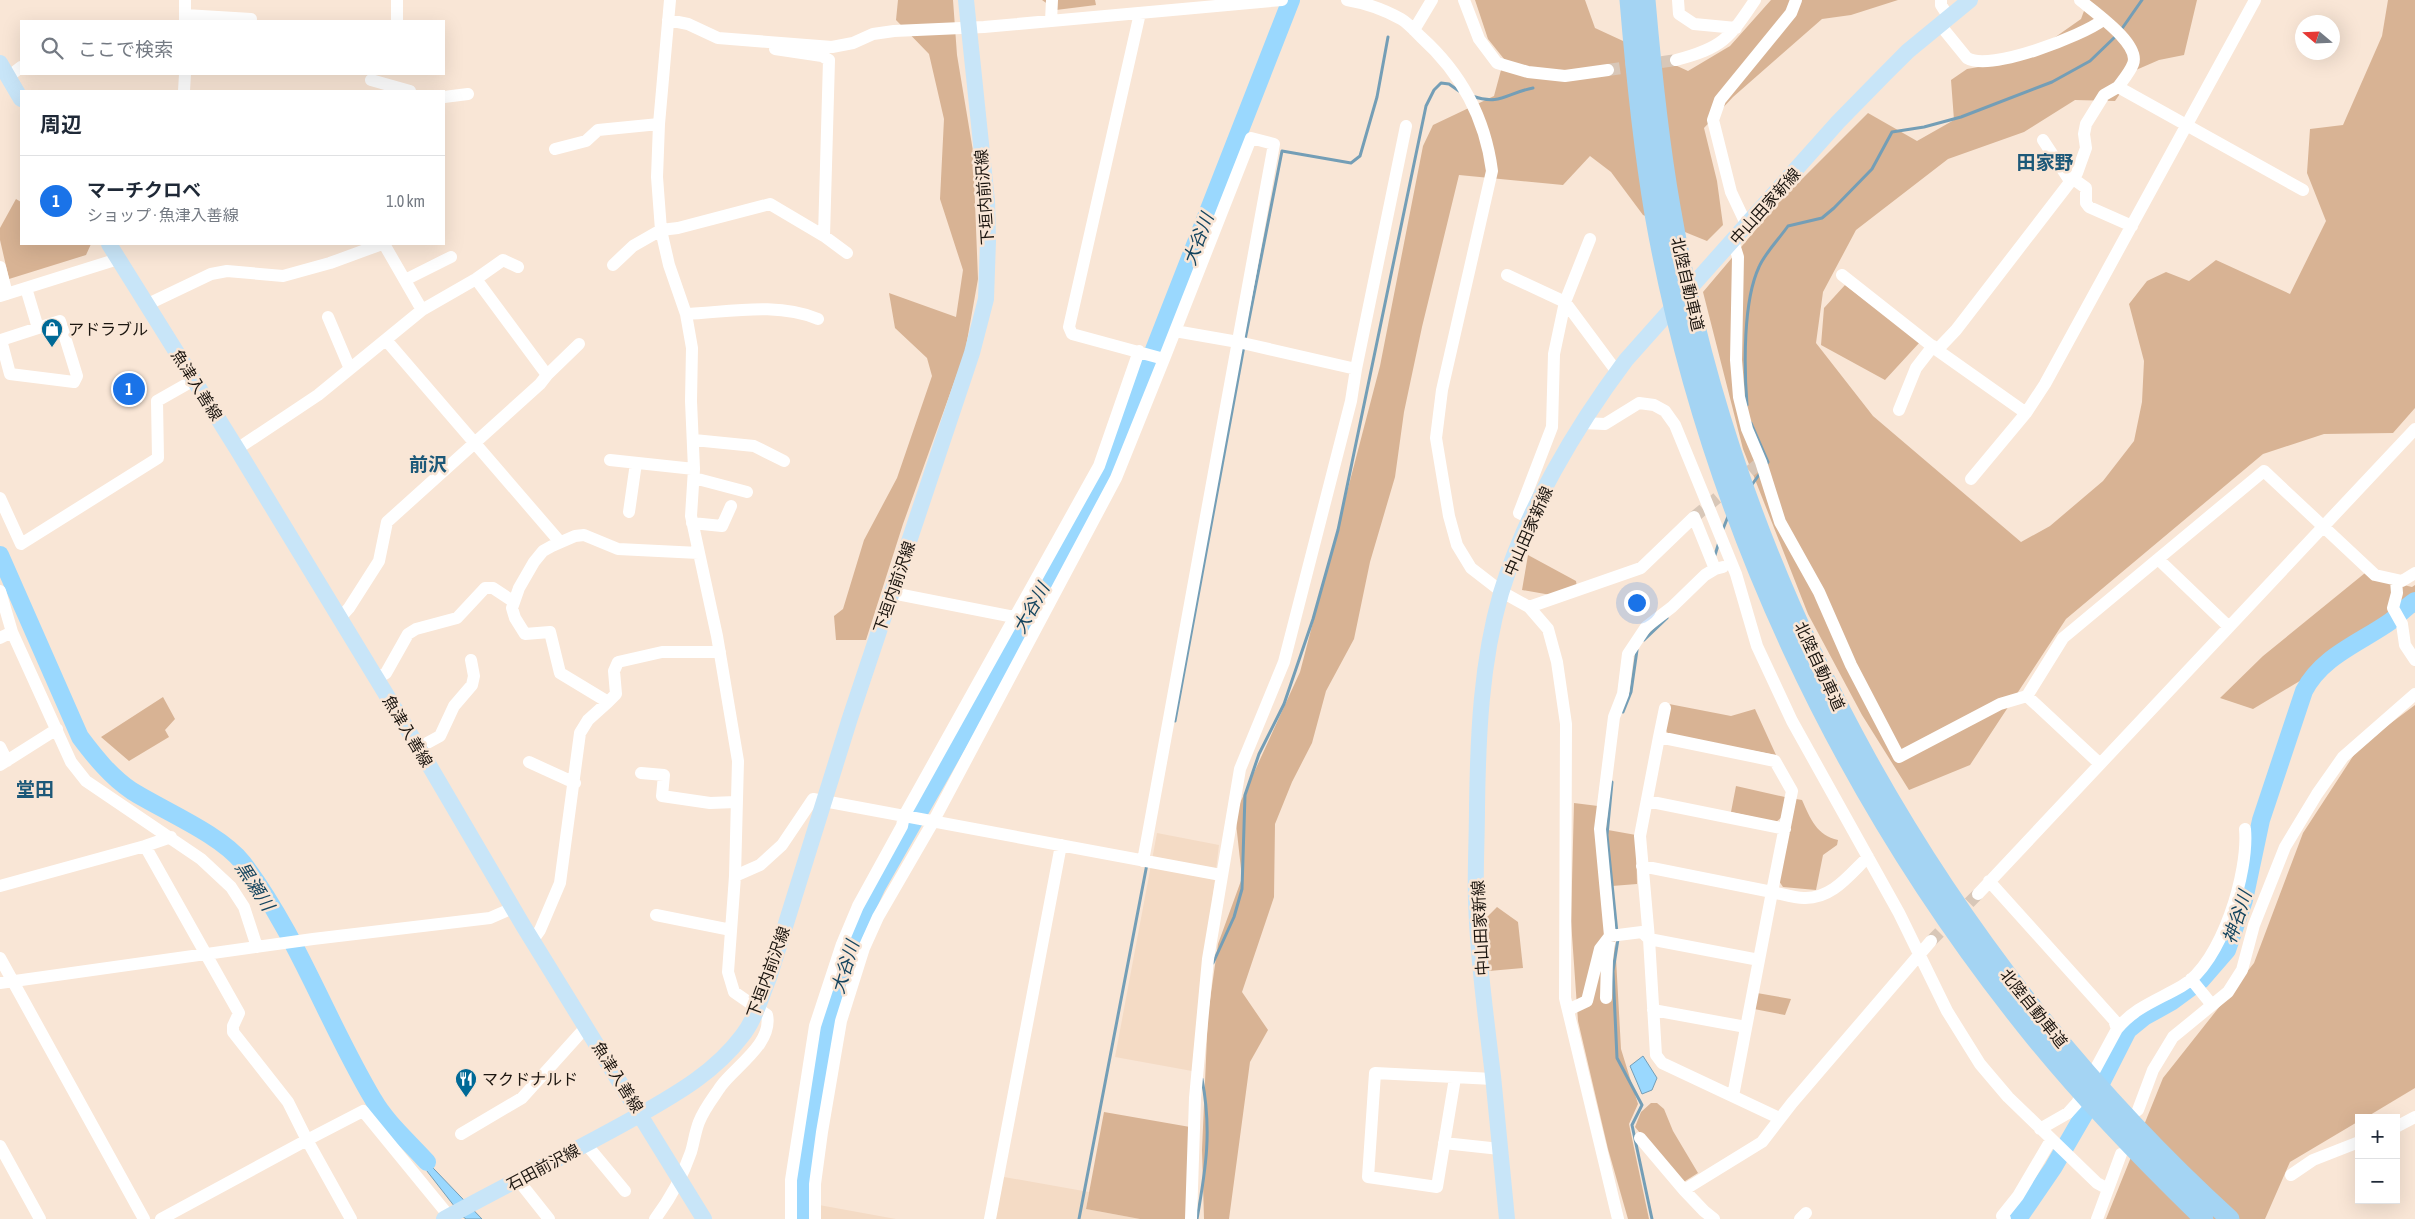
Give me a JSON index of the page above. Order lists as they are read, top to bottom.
{
  "streets": {
    "highway": ["北陸自動車道"],
    "main road": [
      "下垣内前沢線",
      "中山田家新線",
      "魚津入善線",
      "石田前沢線"
    ]
  },
  "crossings": [
    ["下垣内前沢線", "魚津入善線"],
    ["下垣内前沢線", "石田前沢線"],
    ["魚津入善線", "石田前沢線"]
  ],
  "districts": ["田家野", "前沢", "堂田"],
  "water": ["大谷川", "黒瀬川", "神谷川"],
  "places": {
    "shop": ["アドラブル"],
    "restaurant": ["マクドナルド"]
  },
  "north": "left",
  "page": {
    "search": "ここで検索",
    "heading": "周辺",
    "list": [
      {
        "mark": "1",
        "name": "マーチクロベ",
        "note": "ショップ · 魚津入善線",
        "value": "1.0 km"
      }
    ],
    "pins": "1",
    "map_buttons": ["+", "−"]
  }
}
